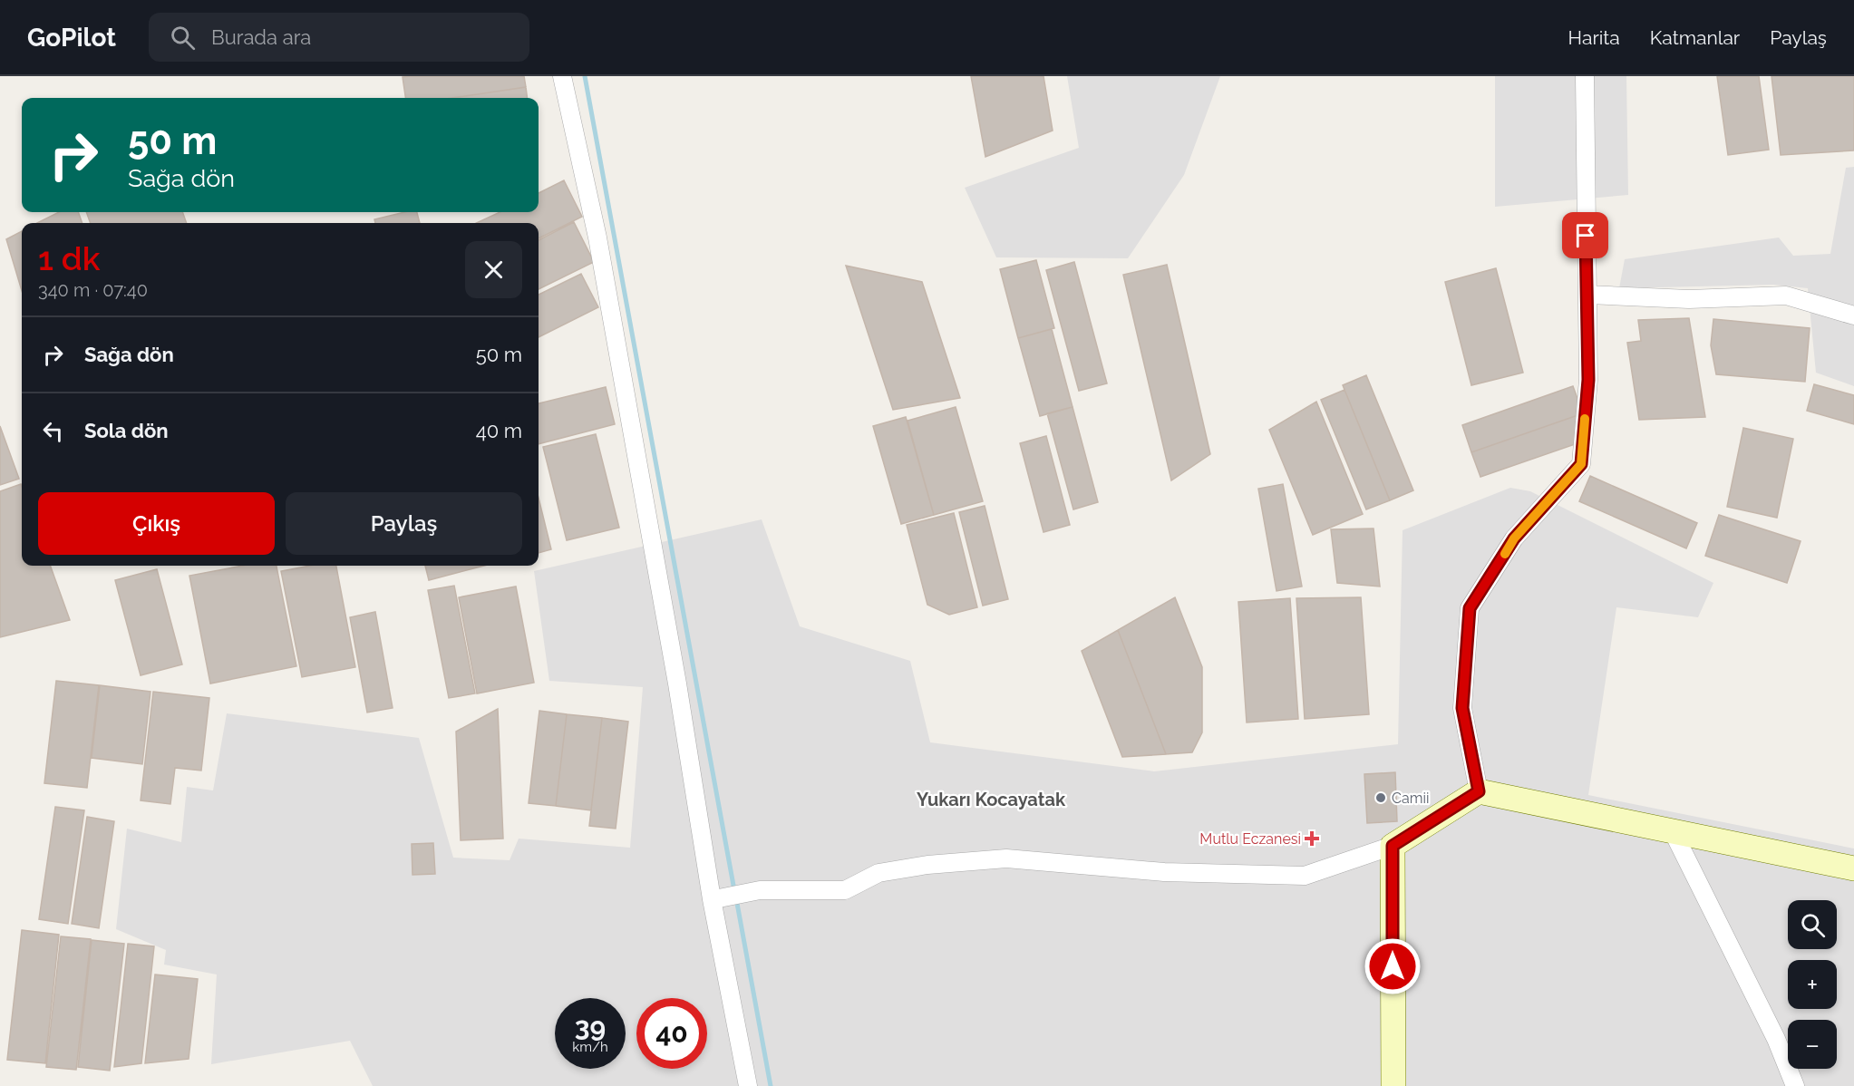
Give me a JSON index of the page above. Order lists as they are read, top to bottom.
{
  "districts": ["Yukarı Kocayatak"],
  "places": {
    "other": ["Camii"],
    "health": ["Mutlu Eczanesi"]
  },
  "page": {
    "header": "GoPilot",
    "search": "Burada ara",
    "nav": ["Harita", "Katmanlar", "Paylaş"],
    "turn": ["50 m", "Sağa dön"],
    "heading": ["1 dk", "340 m · 07:40"],
    "list": [
      {
        "name": "Sağa dön",
        "value": "50 m"
      },
      {
        "name": "Sola dön",
        "value": "40 m"
      }
    ],
    "buttons": ["Çıkış", "Paylaş"],
    "map_buttons": ["+", "−"],
    "speed": "39 km/h",
    "limit": "40"
  }
}
